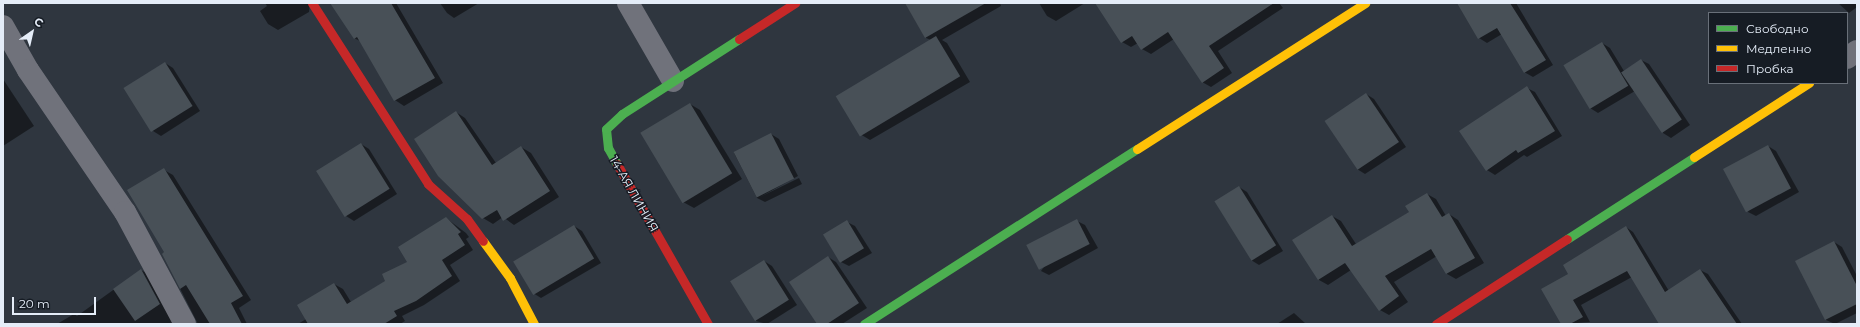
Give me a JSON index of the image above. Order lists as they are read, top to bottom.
{
  "streets": {
    "street": ["14-АЯ ЛИНИЯ"]
  },
  "legend": ["Свободно", "Медленно", "Пробка"],
  "scale_bar": "20 m",
  "north": "top right"
}
